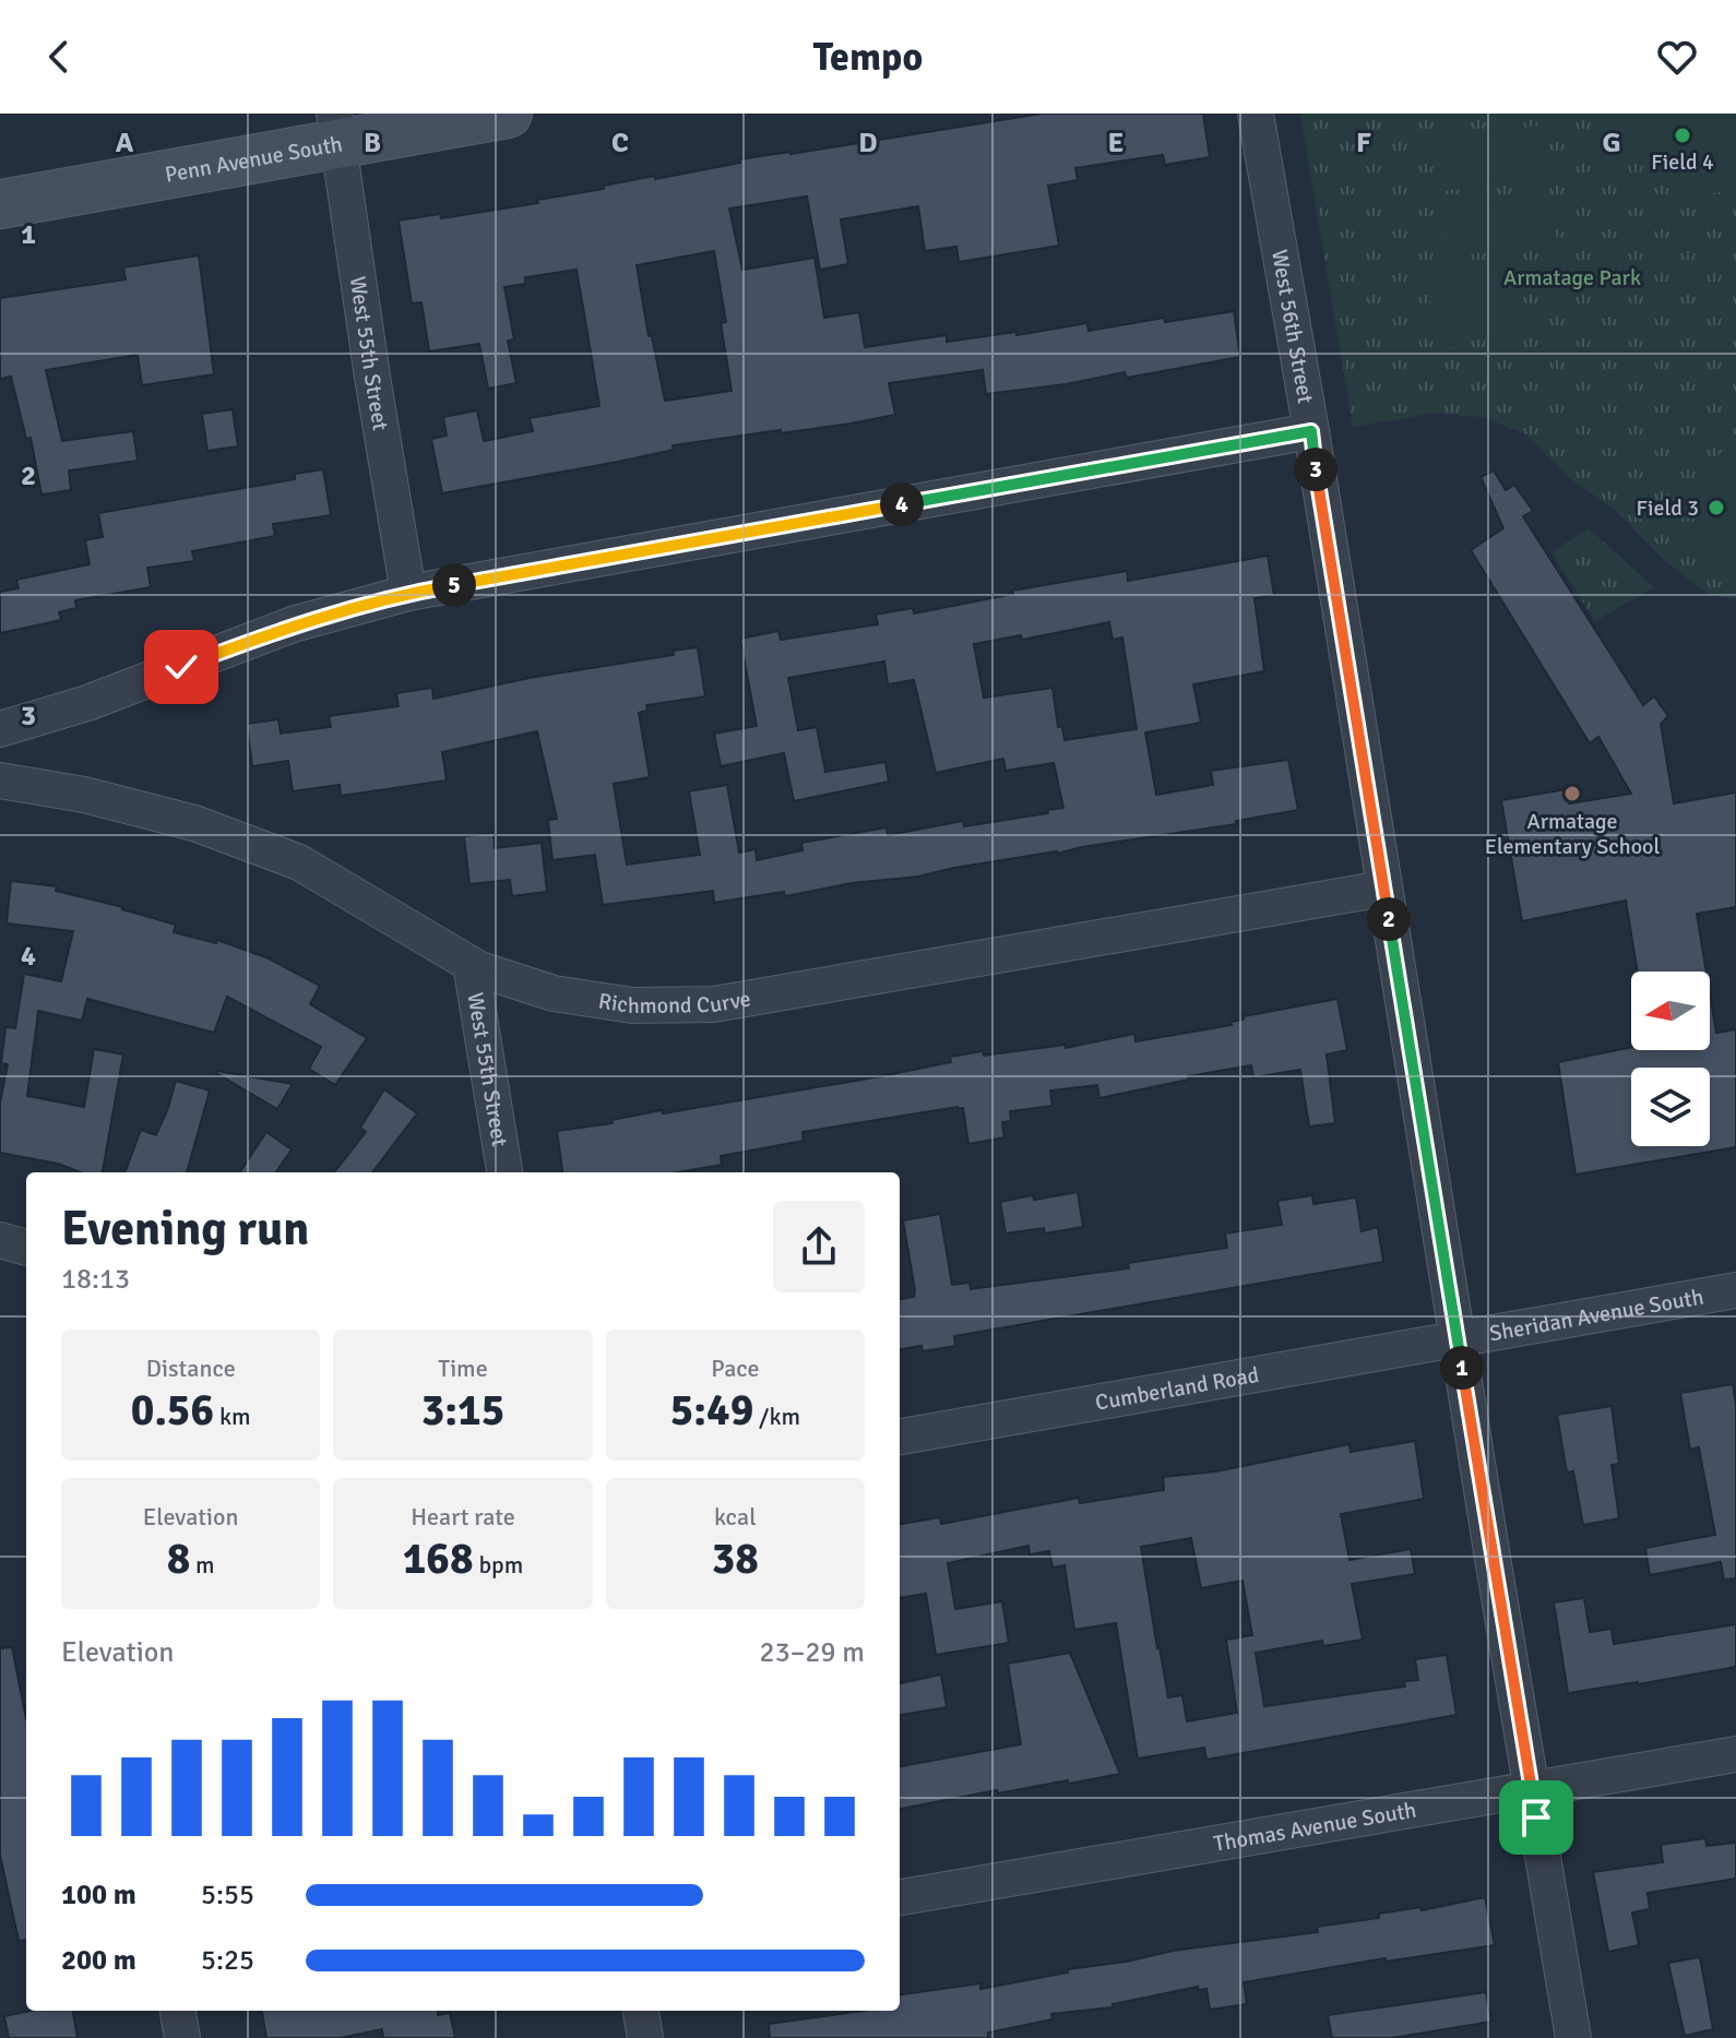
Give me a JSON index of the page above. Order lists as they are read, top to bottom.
{
  "streets": {
    "main road": ["Penn Avenue South"],
    "street": [
      "West 56th Street",
      "West 55th Street",
      "Richmond Curve",
      "Sheridan Avenue South",
      "Cumberland Road",
      "Thomas Avenue South"
    ]
  },
  "crossings": [
    ["Penn Avenue South", "West 55th Street"],
    ["West 56th Street", "Richmond Curve"],
    ["West 56th Street", "Sheridan Avenue South"],
    ["West 56th Street", "Cumberland Road"],
    ["West 56th Street", "Thomas Avenue South"],
    ["West 55th Street", "Richmond Curve"],
    ["Sheridan Avenue South", "Cumberland Road"]
  ],
  "parks": ["Armatage Park"],
  "places": ["Field 4", "Field 3", "Armatage Elementary School"],
  "north": "left",
  "page": {
    "header": "Tempo",
    "pins": [
      "3",
      "4",
      "5",
      "2",
      "1"
    ],
    "heading": ["Evening run", "18:13"],
    "stats": [
      ["Distance", "0.56 km"],
      ["Time", "3:15"],
      ["Pace", "5:49 /km"],
      ["Elevation", "8 m"],
      ["Heart rate", "168 bpm"],
      ["kcal", "38"]
    ],
    "chart": ["Elevation", "23–29 m"],
    "list": [
      {
        "name": "100 m",
        "note": "5:55"
      },
      {
        "name": "200 m",
        "note": "5:25"
      }
    ]
  },
  "grid": {
    "columns": [
      "A",
      "B",
      "C",
      "D",
      "E",
      "F",
      "G"
    ],
    "rows": [
      "1",
      "2",
      "3",
      "4"
    ]
  }
}
